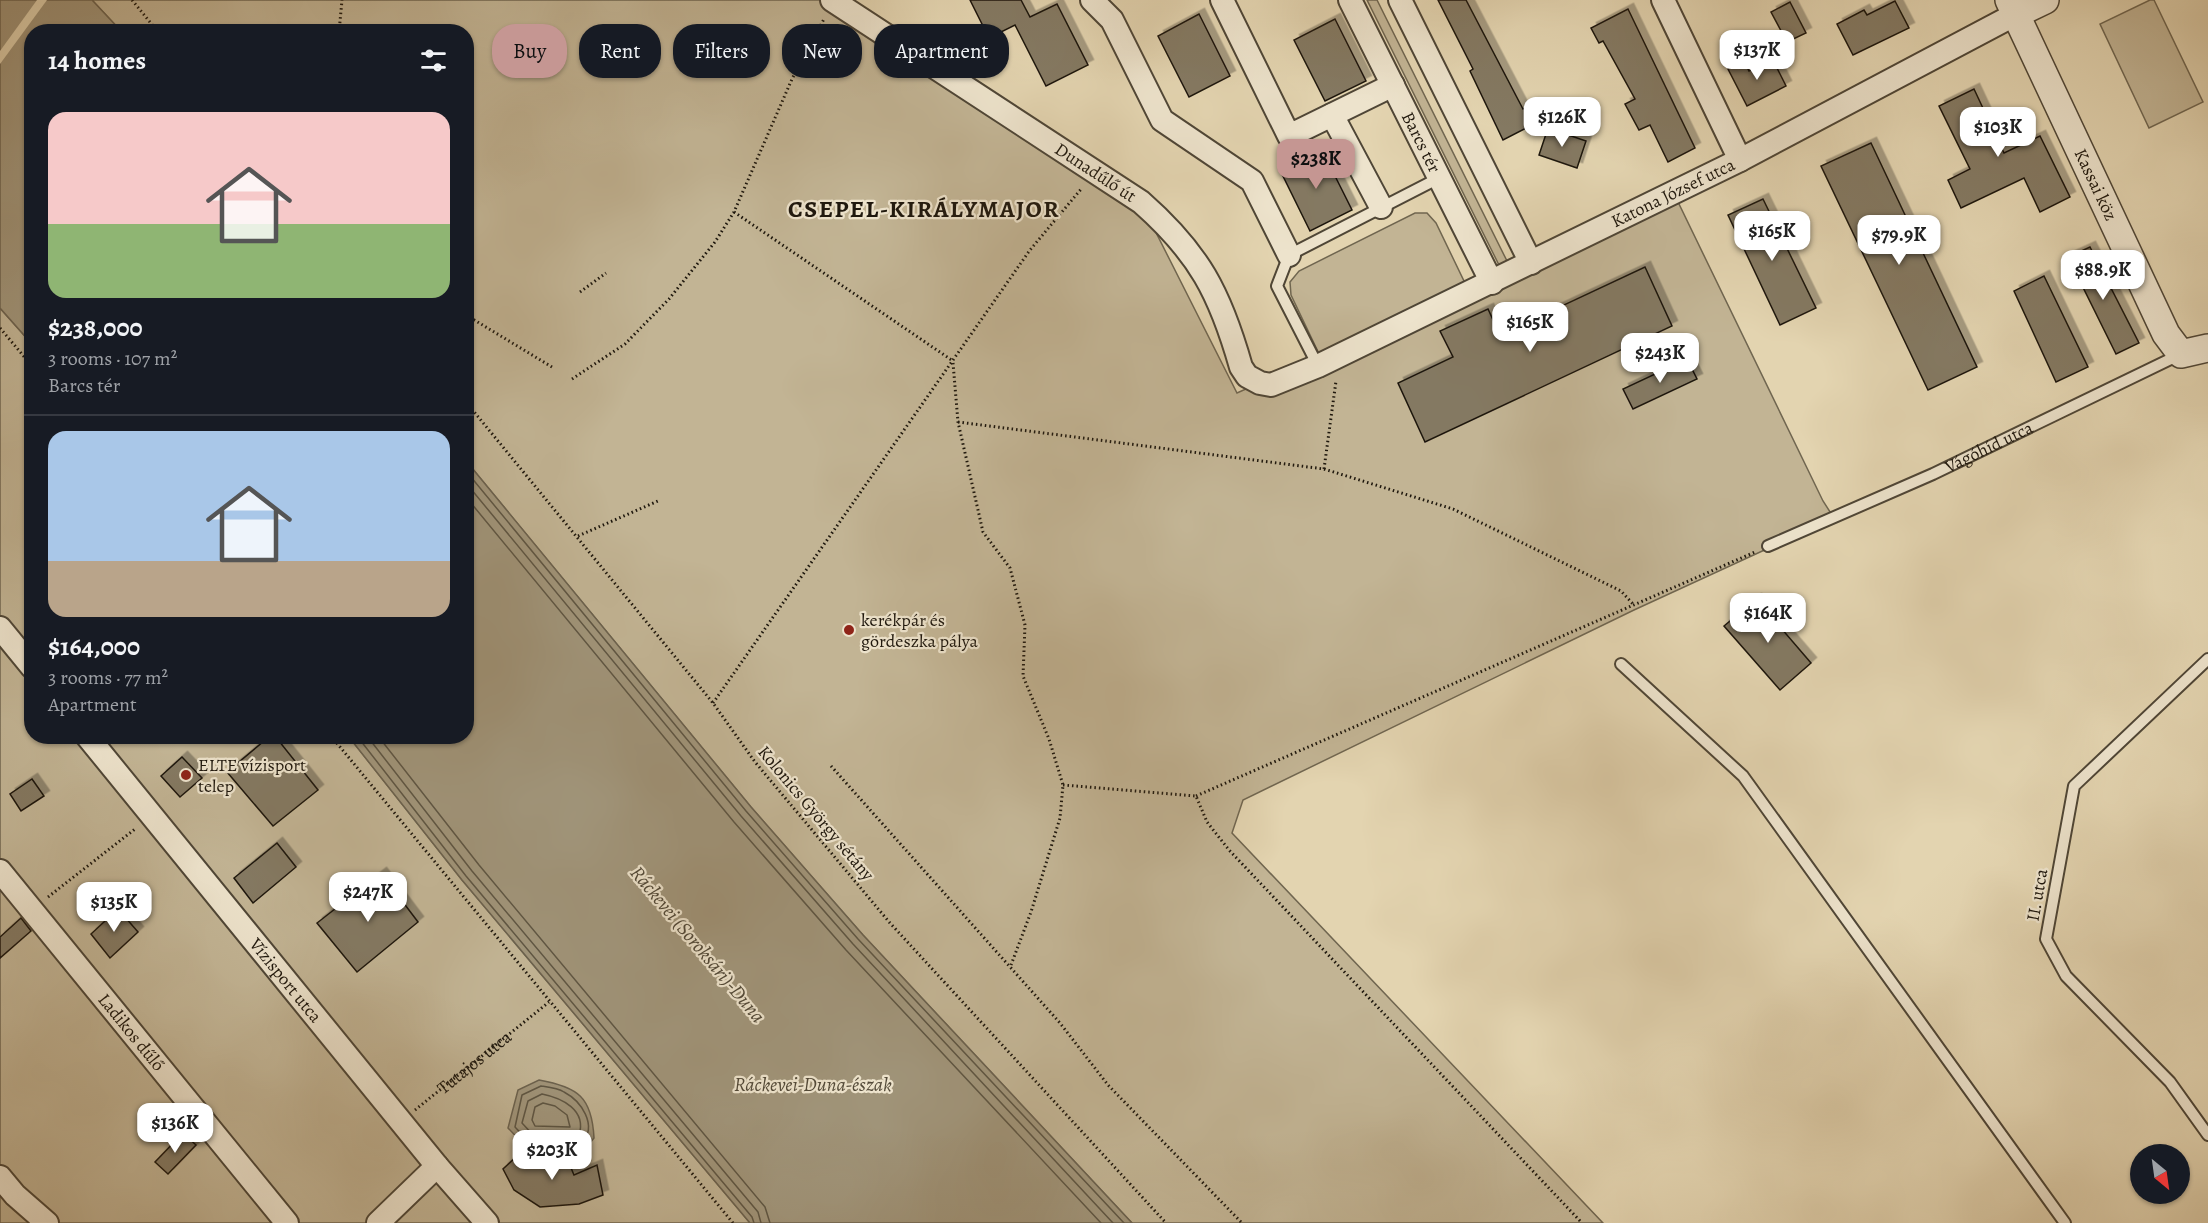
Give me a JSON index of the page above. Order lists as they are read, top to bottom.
{
  "streets": {
    "street": [
      "Barcs tér",
      "Dunadűlő út",
      "Kassai köz",
      "Katona József utca",
      "Vágóhíd utca",
      "Vízisport utca",
      "Ladikos dűlő"
    ],
    "lane": ["II. utca"],
    "path": ["Kolonics György sétány", "Tutajos utca"]
  },
  "crossings": [
    ["Barcs tér", "Katona József utca"],
    ["Dunadűlő út", "Katona József utca"],
    ["Kassai köz", "Katona József utca"],
    ["Kassai köz", "Vágóhíd utca"],
    ["Vízisport utca", "Tutajos utca"]
  ],
  "districts": ["CSEPEL-KIRÁLYMAJOR"],
  "water": ["Ráckevei (Soroksári)-Duna", "Ráckevei-Duna-észak"],
  "places": ["kerékpár és gördeszka pálya", "ELTE vízisport telep"],
  "north": "bottom right",
  "page": {
    "chip": [
      "Buy",
      "Rent",
      "Filters",
      "New",
      "Apartment"
    ],
    "heading": "14 homes",
    "price": [
      "$137K",
      "$126K",
      "$103K",
      "$238K",
      "$165K",
      "$79.9K",
      "$88.9K",
      "$165K",
      "$243K",
      "$164K",
      "$247K",
      "$135K",
      "$136K",
      "$203K"
    ],
    "list": [
      {
        "name": "$238,000",
        "note": "3 rooms · 107 m² · Barcs tér"
      },
      {
        "name": "$164,000",
        "note": "3 rooms · 77 m² · Apartment"
      }
    ]
  }
}
